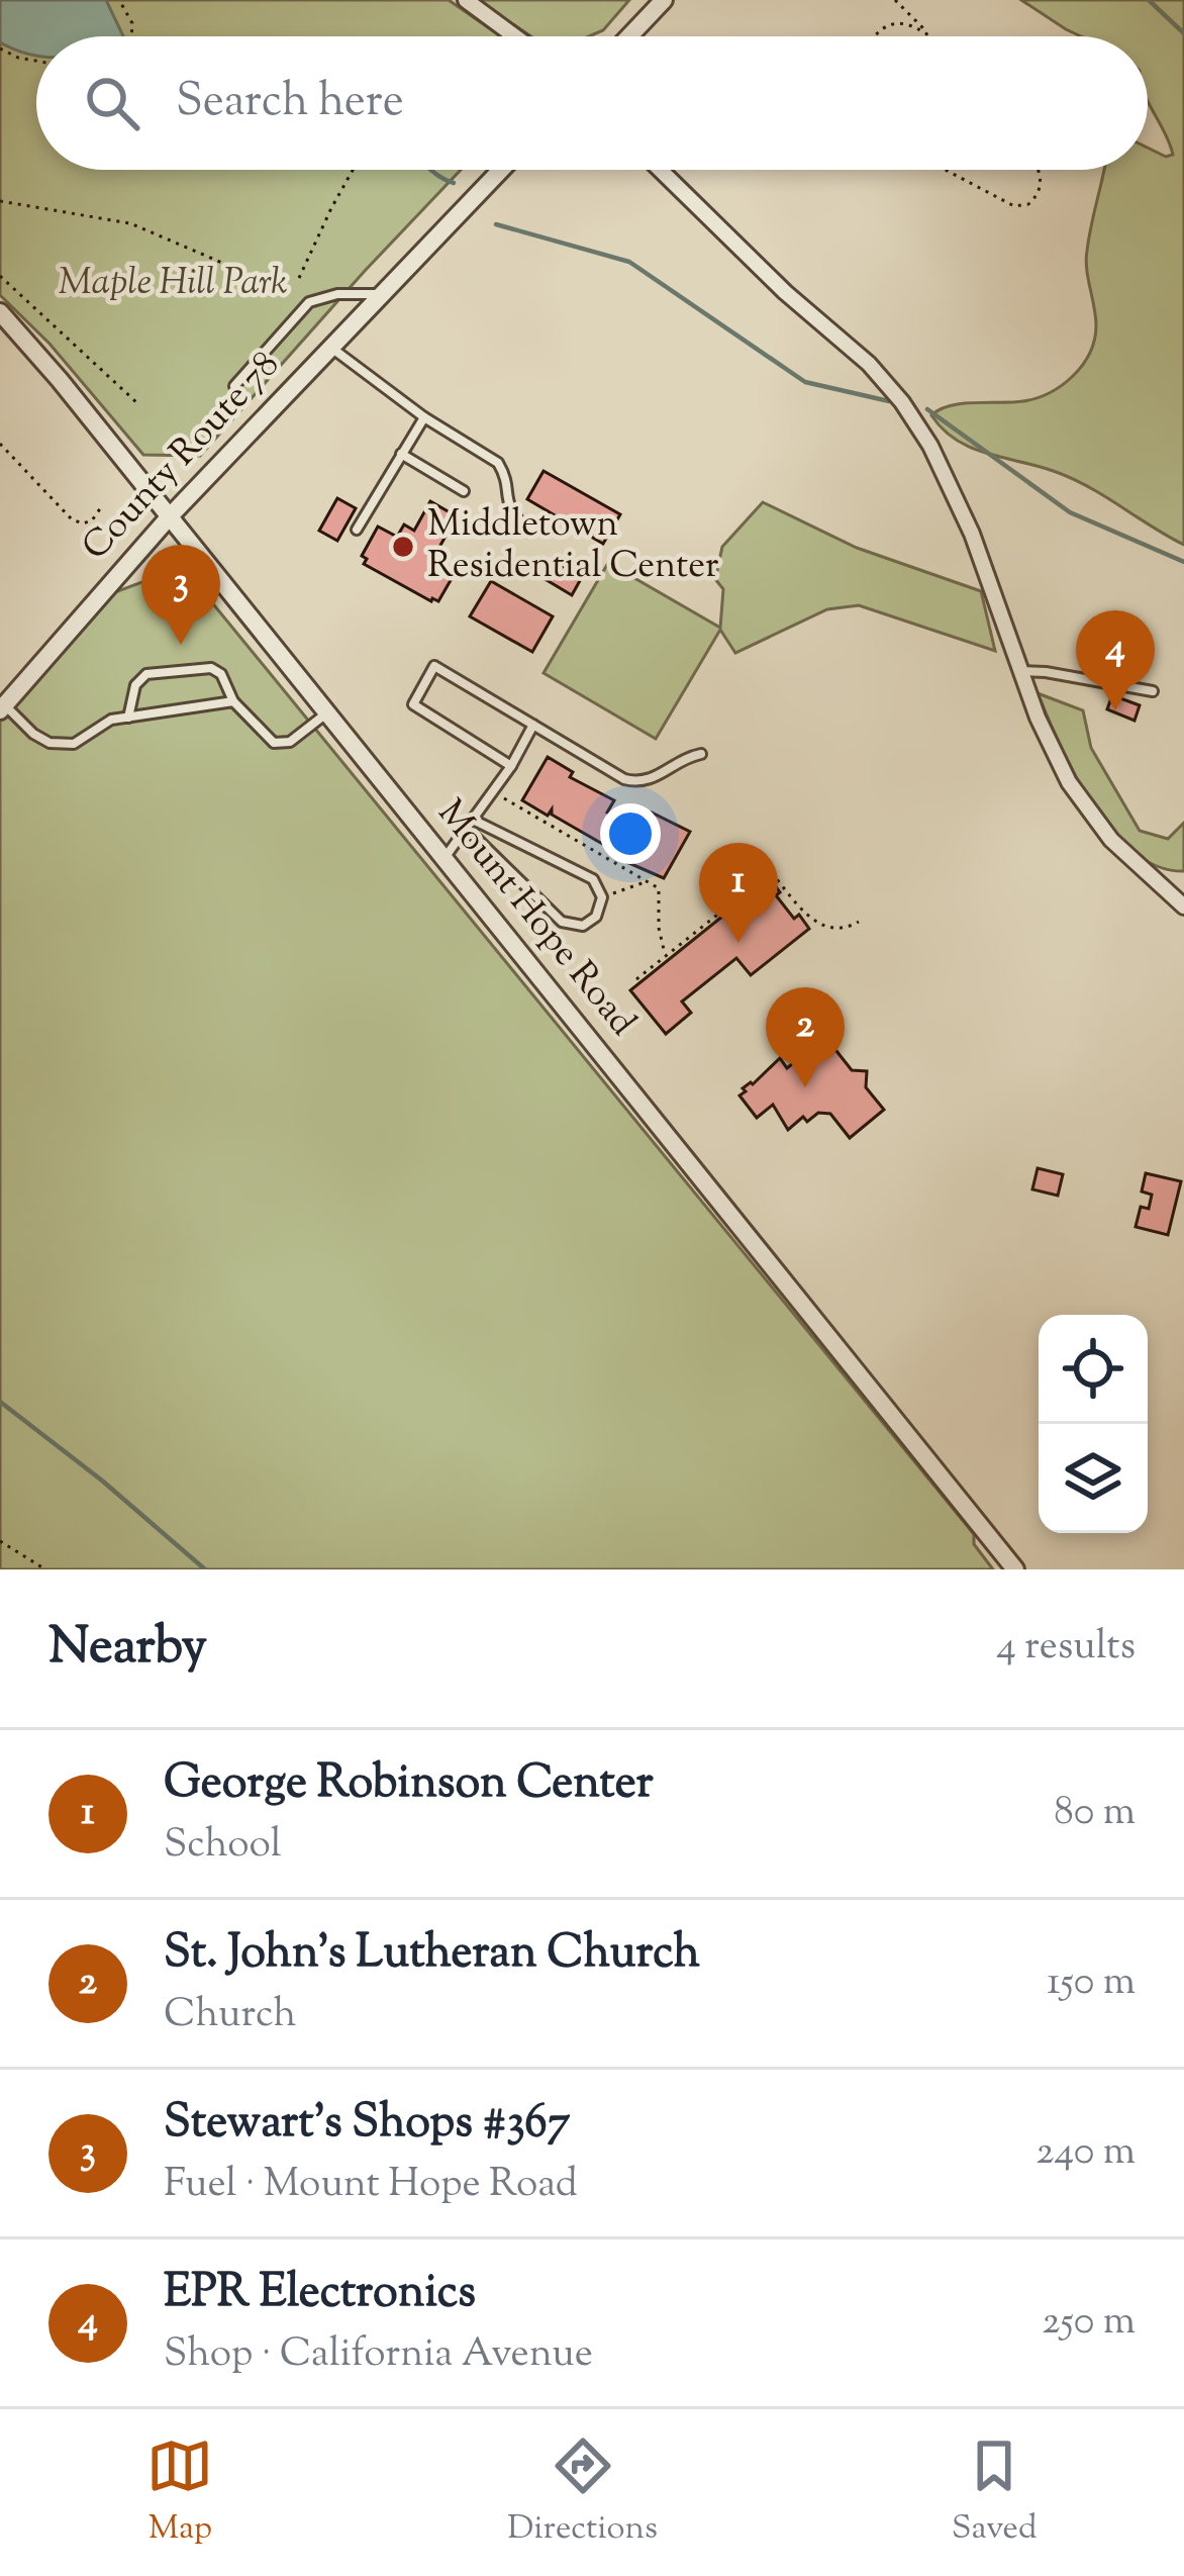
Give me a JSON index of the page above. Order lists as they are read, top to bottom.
{
  "streets": {
    "street": ["County Route 78", "Mount Hope Road"]
  },
  "crossings": [
    ["County Route 78", "Mount Hope Road"]
  ],
  "parks": ["Maple Hill Park"],
  "places": ["Middletown Residential Center"],
  "page": {
    "search": "Search here",
    "pins": [
      "3",
      "4",
      "1",
      "2"
    ],
    "heading": ["Nearby", "4 results"],
    "list": [
      {
        "mark": "1",
        "name": "George Robinson Center",
        "note": "School",
        "value": "80 m"
      },
      {
        "mark": "2",
        "name": "St. John's Lutheran Church",
        "note": "Church",
        "value": "150 m"
      },
      {
        "mark": "3",
        "name": "Stewart's Shops #367",
        "note": "Fuel · Mount Hope Road",
        "value": "240 m"
      },
      {
        "mark": "4",
        "name": "EPR Electronics",
        "note": "Shop · California Avenue",
        "value": "250 m"
      }
    ],
    "nav": ["Map", "Directions", "Saved"]
  }
}
